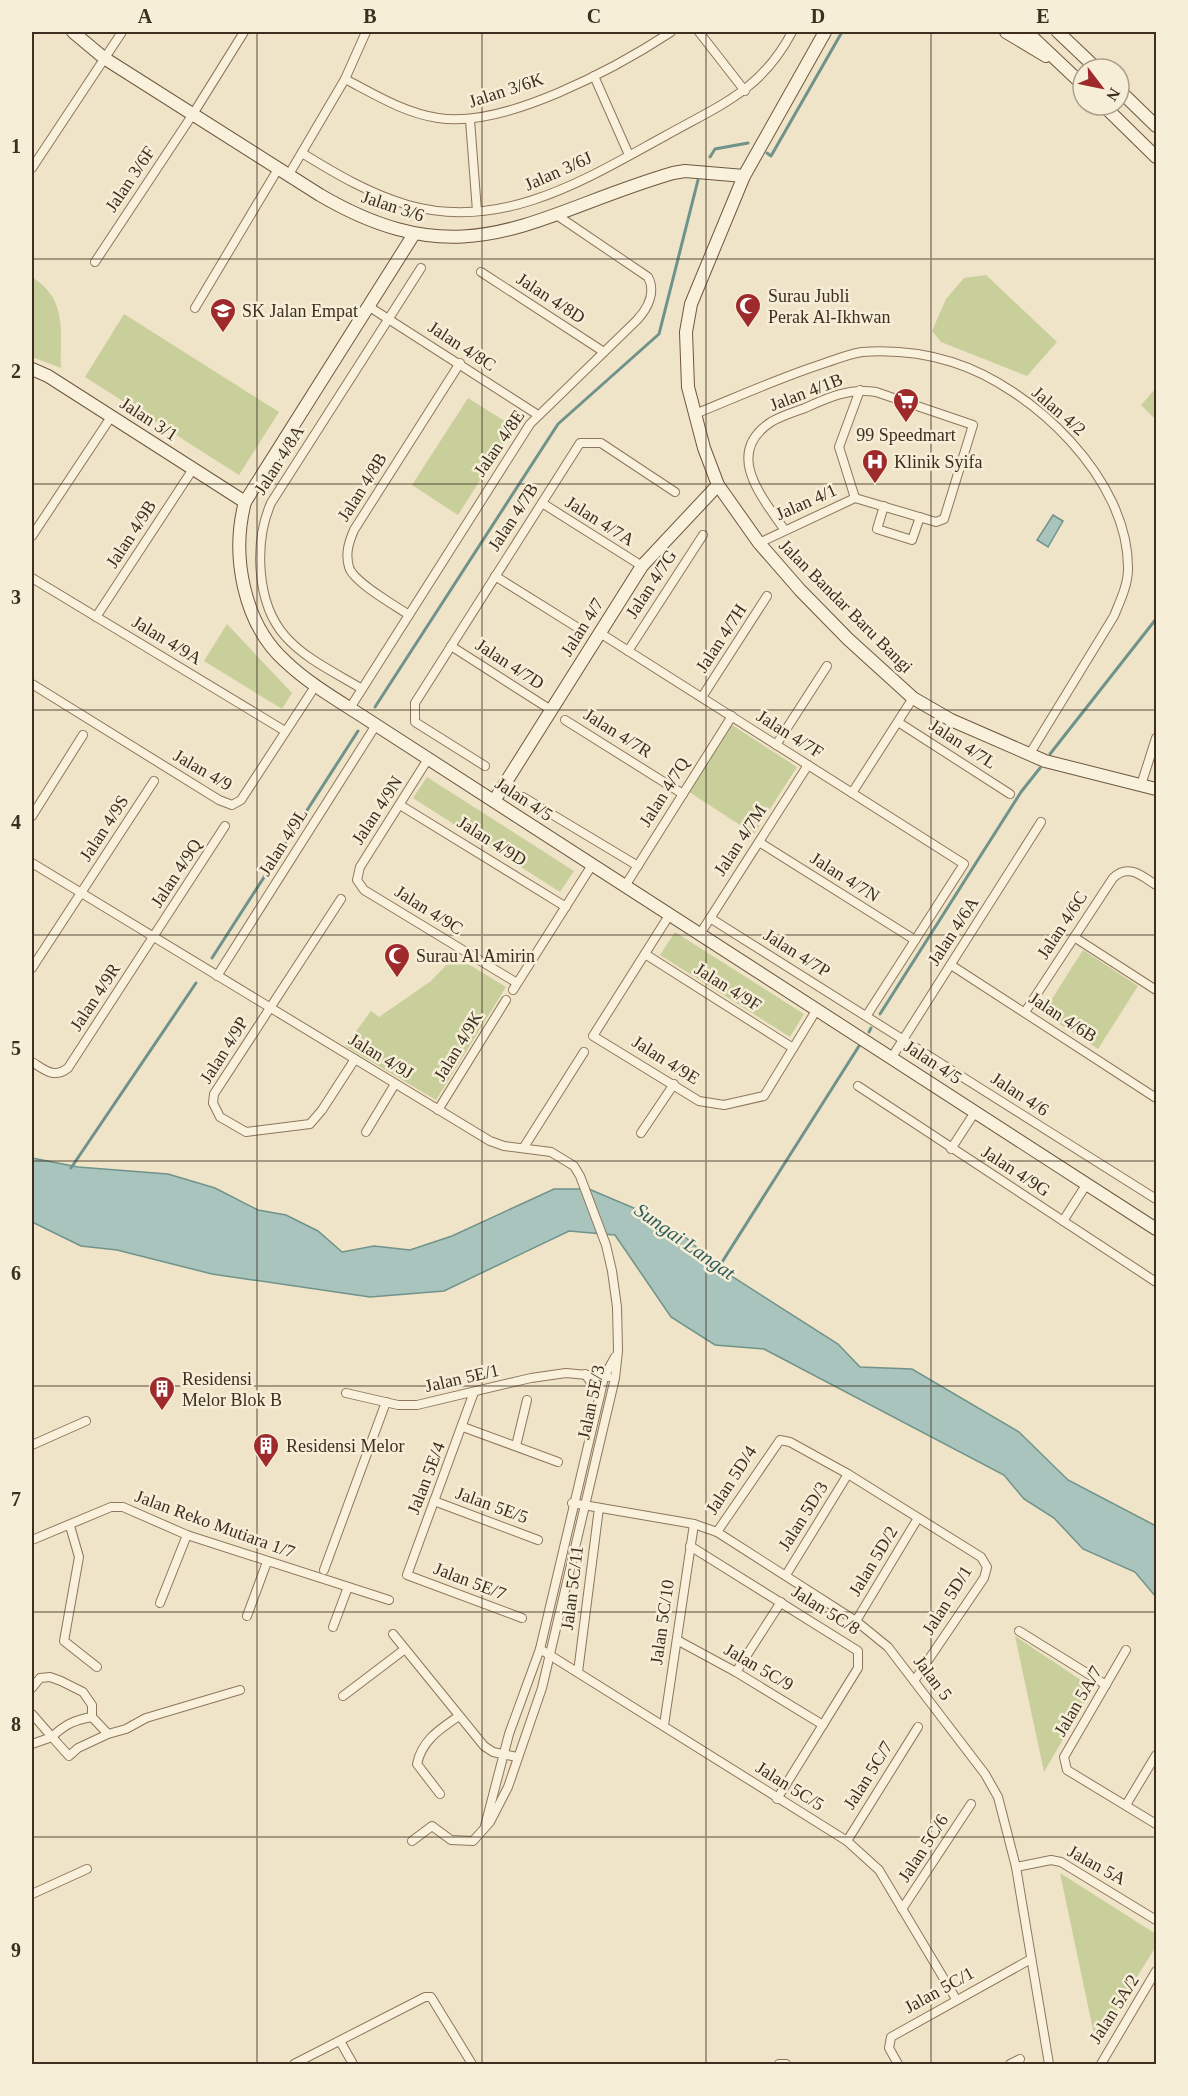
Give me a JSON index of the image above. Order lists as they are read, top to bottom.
{
  "streets": {
    "street": [
      "Jalan 3/6K",
      "Jalan 3/6J",
      "Jalan 3/6F",
      "Jalan 3/6",
      "Jalan 4/8D",
      "Jalan 4/8C",
      "Jalan 4/1B",
      "Jalan 4/2",
      "Jalan 3/1",
      "Jalan 4/8E",
      "Jalan 4/8A",
      "Jalan 4/8B",
      "Jalan 4/1",
      "Jalan 4/7B",
      "Jalan 4/7A",
      "Jalan 4/9B",
      "Jalan 4/7G",
      "Jalan Bandar Baru Bangi",
      "Jalan 4/7",
      "Jalan 4/7H",
      "Jalan 4/9A",
      "Jalan 4/7D",
      "Jalan 4/7R",
      "Jalan 4/7F",
      "Jalan 4/7L",
      "Jalan 4/9",
      "Jalan 4/7Q",
      "Jalan 4/5",
      "Jalan 4/9N",
      "Jalan 4/9S",
      "Jalan 4/7M",
      "Jalan 4/9D",
      "Jalan 4/9L",
      "Jalan 4/9Q",
      "Jalan 4/7N",
      "Jalan 4/9C",
      "Jalan 4/6C",
      "Jalan 4/6A",
      "Jalan 4/7P",
      "Jalan 4/9F",
      "Jalan 4/9R",
      "Jalan 4/6B",
      "Jalan 4/9K",
      "Jalan 4/9P",
      "Jalan 4/9J",
      "Jalan 4/9E",
      "Jalan 4/6",
      "Jalan 4/9G",
      "Jalan 5E/1",
      "Jalan 5E/3",
      "Jalan 5E/4",
      "Jalan 5D/4",
      "Jalan 5E/5",
      "Jalan 5D/3",
      "Jalan Reko Mutiara 1/7",
      "Jalan 5D/2",
      "Jalan 5E/7",
      "Jalan 5C/11",
      "Jalan 5D/1",
      "Jalan 5C/8",
      "Jalan 5C/10",
      "Jalan 5C/9",
      "Jalan 5",
      "Jalan 5A/7",
      "Jalan 5C/7",
      "Jalan 5C/5",
      "Jalan 5C/6",
      "Jalan 5A",
      "Jalan 5C/1",
      "Jalan 5A/2"
    ]
  },
  "crossings": [
    ["Jalan 3/6F", "Jalan 3/6"],
    ["Jalan 3/6", "Jalan 4/8E"],
    ["Jalan 3/6", "Jalan Bandar Baru Bangi"],
    ["Jalan 3/6", "Jalan 4/5"],
    ["Jalan 4/8D", "Jalan 4/8E"],
    ["Jalan 4/8C", "Jalan 4/8E"],
    ["Jalan 4/8C", "Jalan 4/8A"],
    ["Jalan 4/8C", "Jalan 4/8B"],
    ["Jalan 4/8C", "Jalan 4/5"],
    ["Jalan 4/1B", "Jalan 4/1"],
    ["Jalan 4/2", "Jalan Bandar Baru Bangi"],
    ["Jalan 3/1", "Jalan 4/9B"],
    ["Jalan 3/1", "Jalan 4/5"],
    ["Jalan 4/8E", "Jalan 4/8A"],
    ["Jalan 4/8E", "Jalan 4/8B"],
    ["Jalan 4/8E", "Jalan 4/5"],
    ["Jalan 4/1", "Jalan Bandar Baru Bangi"],
    ["Jalan 4/7B", "Jalan 4/7A"],
    ["Jalan 4/7B", "Jalan 4/7D"],
    ["Jalan 4/7A", "Jalan 4/7"],
    ["Jalan 4/9B", "Jalan 4/9A"],
    ["Jalan 4/7G", "Jalan 4/7F"],
    ["Jalan Bandar Baru Bangi", "Jalan 4/7"],
    ["Jalan 4/7", "Jalan 4/7D"],
    ["Jalan 4/7", "Jalan 4/7F"],
    ["Jalan 4/7", "Jalan 4/5"],
    ["Jalan 4/7H", "Jalan 4/7F"],
    ["Jalan 4/9A", "Jalan 4/9"],
    ["Jalan 4/7R", "Jalan 4/7Q"],
    ["Jalan 4/7F", "Jalan 4/7Q"],
    ["Jalan 4/7F", "Jalan 4/7M"],
    ["Jalan 4/7F", "Jalan 4/7N"],
    ["Jalan 4/9", "Jalan 4/5"],
    ["Jalan 4/7Q", "Jalan 4/5"],
    ["Jalan 4/5", "Jalan 4/9N"],
    ["Jalan 4/5", "Jalan 4/7M"],
    ["Jalan 4/5", "Jalan 4/9L"],
    ["Jalan 4/5", "Jalan 4/9C"],
    ["Jalan 4/5", "Jalan 4/6A"],
    ["Jalan 4/5", "Jalan 4/9E"],
    ["Jalan 4/9N", "Jalan 4/9D"],
    ["Jalan 4/9N", "Jalan 4/9C"],
    ["Jalan 4/7M", "Jalan 4/7N"],
    ["Jalan 4/7M", "Jalan 4/7P"],
    ["Jalan 4/9D", "Jalan 4/9C"],
    ["Jalan 4/9L", "Jalan 4/9J"],
    ["Jalan 4/9Q", "Jalan 4/9R"],
    ["Jalan 4/6C", "Jalan 4/6B"],
    ["Jalan 4/6A", "Jalan 4/6B"],
    ["Jalan 4/6A", "Jalan 4/6"],
    ["Jalan 4/7P", "Jalan 4/6"],
    ["Jalan 4/9F", "Jalan 4/9E"],
    ["Jalan 4/9K", "Jalan 4/9J"],
    ["Jalan 4/9P", "Jalan 4/9J"],
    ["Jalan 4/9J", "Jalan 5E/3"],
    ["Jalan 5E/1", "Jalan 5E/3"],
    ["Jalan 5E/1", "Jalan 5E/4"],
    ["Jalan 5E/3", "Jalan 5"],
    ["Jalan 5E/3", "Jalan 5C/5"],
    ["Jalan 5E/4", "Jalan 5E/5"],
    ["Jalan 5E/4", "Jalan 5E/7"],
    ["Jalan 5D/4", "Jalan 5D/3"],
    ["Jalan 5D/4", "Jalan 5"],
    ["Jalan 5D/3", "Jalan 5"],
    ["Jalan 5D/2", "Jalan 5D/1"],
    ["Jalan 5D/2", "Jalan 5"],
    ["Jalan 5C/11", "Jalan 5"],
    ["Jalan 5C/11", "Jalan 5C/5"],
    ["Jalan 5D/1", "Jalan 5"],
    ["Jalan 5C/8", "Jalan 5C/10"],
    ["Jalan 5C/8", "Jalan 5C/9"],
    ["Jalan 5C/8", "Jalan 5C/5"],
    ["Jalan 5C/10", "Jalan 5C/9"],
    ["Jalan 5C/10", "Jalan 5"],
    ["Jalan 5C/10", "Jalan 5C/5"],
    ["Jalan 5", "Jalan 5A"],
    ["Jalan 5", "Jalan 5C/1"],
    ["Jalan 5C/7", "Jalan 5C/5"],
    ["Jalan 5C/5", "Jalan 5C/6"],
    ["Jalan 5C/5", "Jalan 5C/1"]
  ],
  "water": ["Sungai Langat"],
  "places": {
    "mosque": ["Surau Jubli Perak Al-Ikhwan", "Surau Al Amirin"],
    "school or university": ["SK Jalan Empat"],
    "supermarket": ["99 Speedmart"],
    "hospital": ["Klinik Syifa"],
    "building": ["Residensi Melor Blok B", "Residensi Melor"]
  },
  "north": "bottom right",
  "grid": {
    "columns": [
      "A",
      "B",
      "C",
      "D",
      "E"
    ],
    "rows": [
      "1",
      "2",
      "3",
      "4",
      "5",
      "6",
      "7",
      "8",
      "9"
    ]
  }
}
